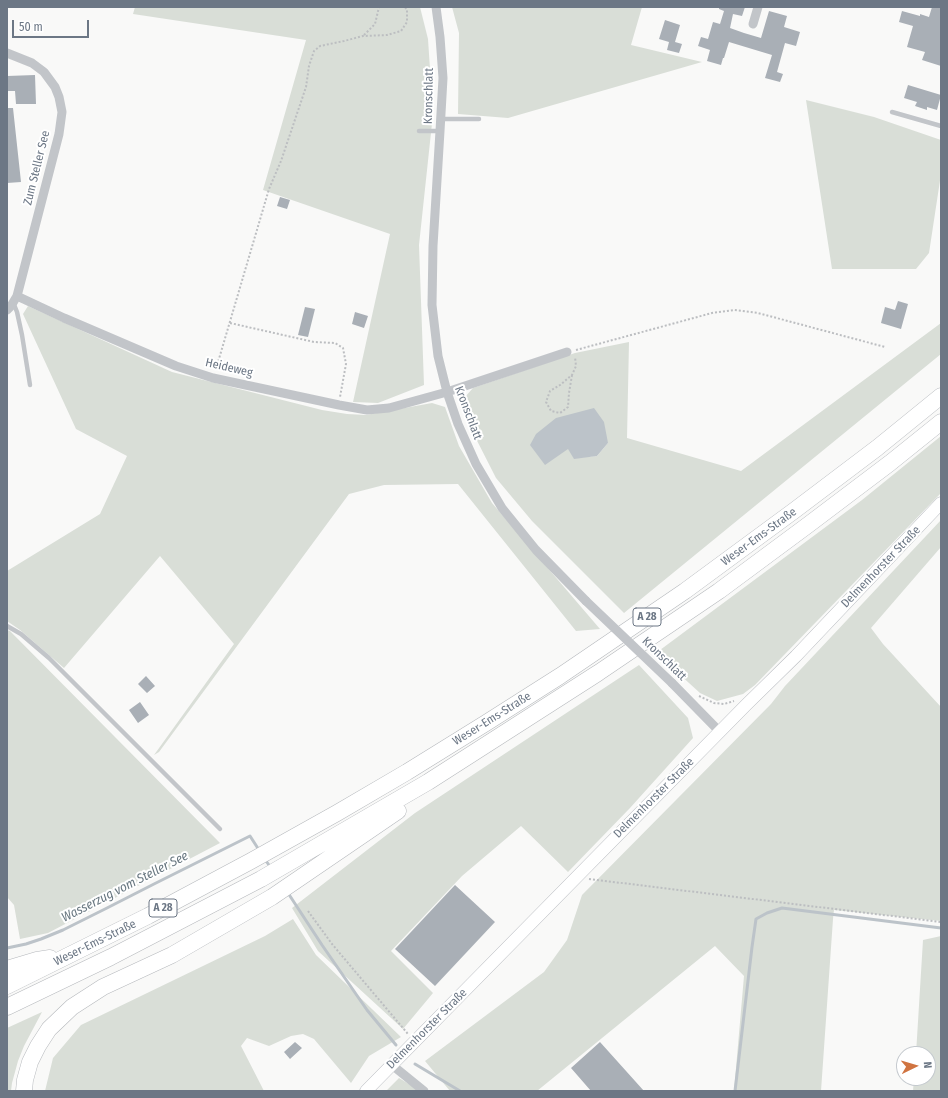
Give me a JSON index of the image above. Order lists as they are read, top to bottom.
{
  "streets": {
    "highway": ["Weser-Ems-Straße", "A 28"],
    "street": [
      "Kronschlatt",
      "Zum Steller See",
      "Heideweg",
      "Delmenhorster Straße"
    ]
  },
  "crossings": [
    ["Kronschlatt", "Heideweg"],
    ["Kronschlatt", "Delmenhorster Straße"],
    ["Zum Steller See", "Heideweg"]
  ],
  "water": ["Wasserzug vom Steller See"],
  "scale_bar": "50 m",
  "north": "right"
}
